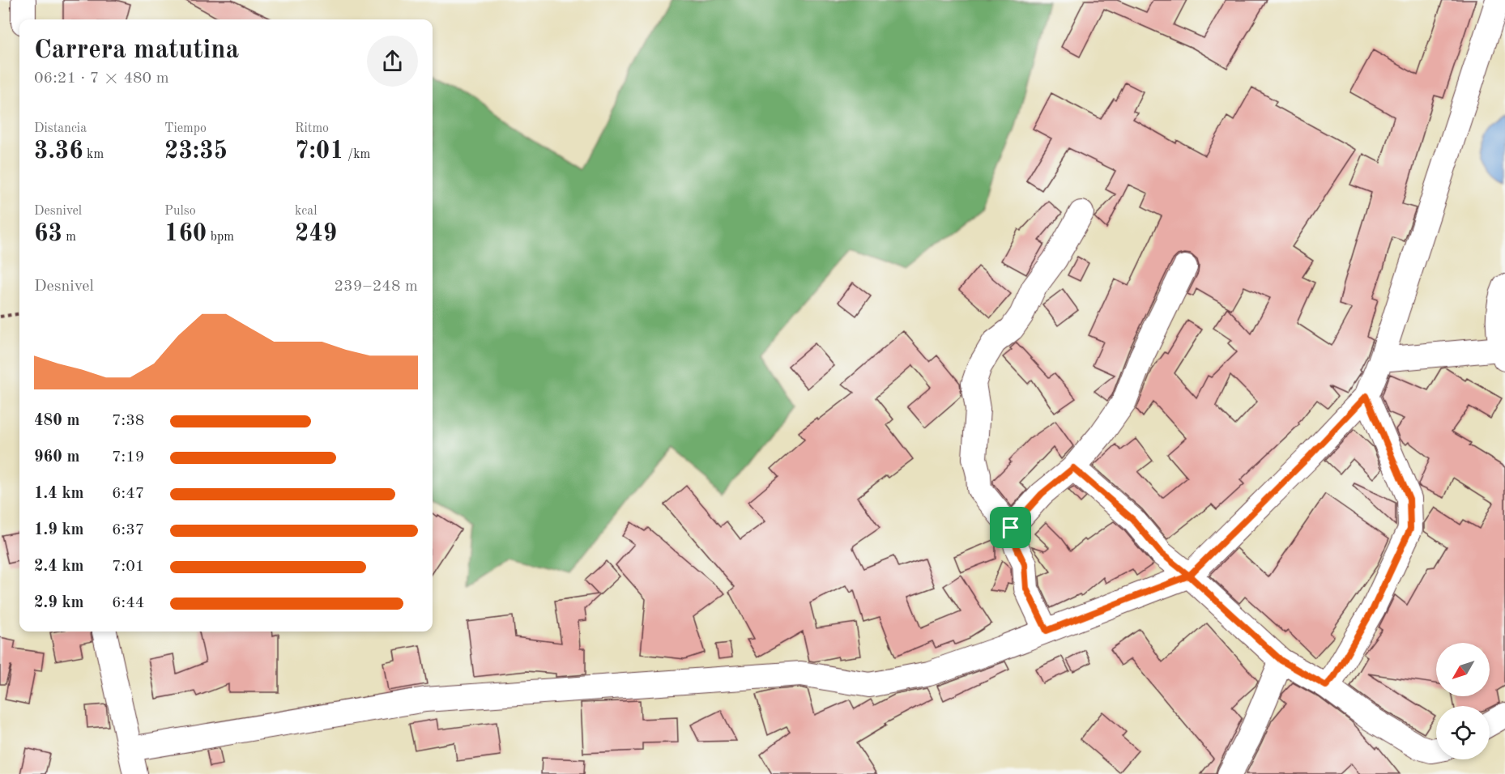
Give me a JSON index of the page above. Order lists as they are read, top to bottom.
{
  "north": "bottom left",
  "page": {
    "heading": ["Carrera matutina", "06:21 · 7 × 480 m"],
    "stats": [
      ["Distancia", "3.36 km"],
      ["Tiempo", "23:35"],
      ["Ritmo", "7:01 /km"],
      ["Desnivel", "63 m"],
      ["Pulso", "160 bpm"],
      ["kcal", "249"]
    ],
    "chart": ["Desnivel", "239–248 m"],
    "list": [
      {
        "name": "480 m",
        "note": "7:38"
      },
      {
        "name": "960 m",
        "note": "7:19"
      },
      {
        "name": "1.4 km",
        "note": "6:47"
      },
      {
        "name": "1.9 km",
        "note": "6:37"
      },
      {
        "name": "2.4 km",
        "note": "7:01"
      },
      {
        "name": "2.9 km",
        "note": "6:44"
      }
    ]
  }
}
